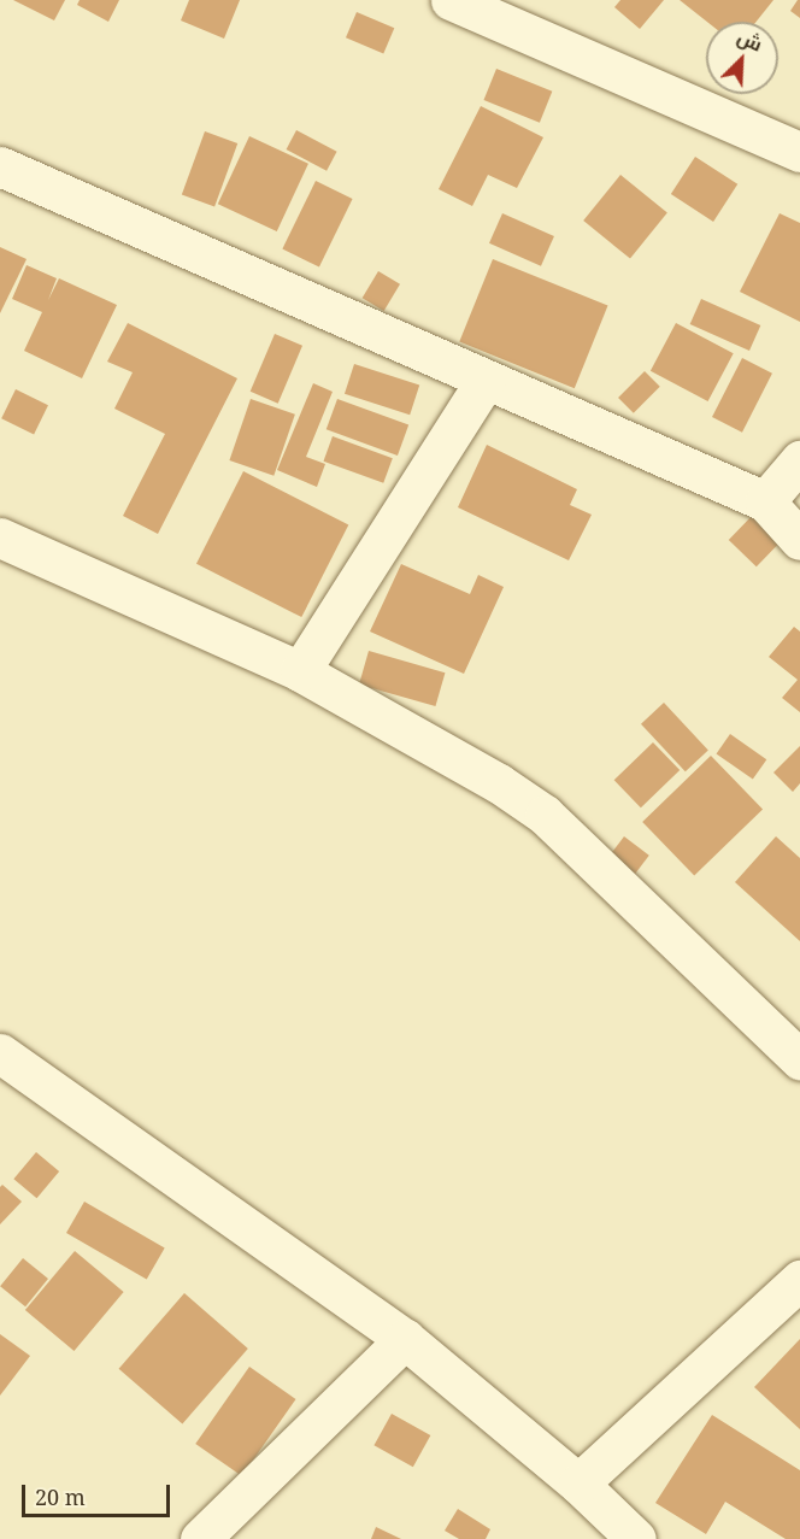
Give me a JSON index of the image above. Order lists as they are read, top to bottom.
{
  "scale_bar": "20 m",
  "north": "top right"
}
